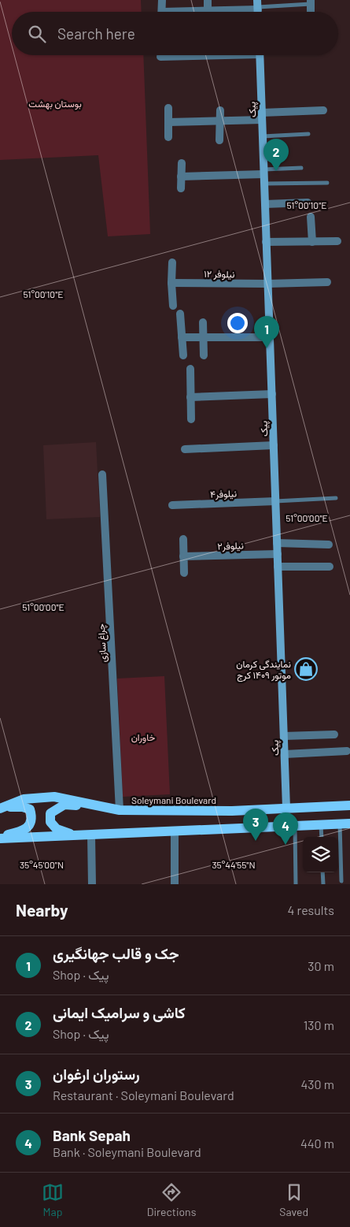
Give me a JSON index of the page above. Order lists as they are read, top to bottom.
{
  "streets": {
    "main road": ["Soleymani Boulevard"],
    "street": [
      "پیک",
      "نیلوفر ۱۲",
      "نیلوفر۴",
      "نیلوفر۲",
      "چراغ سازی"
    ]
  },
  "crossings": [
    ["پیک", "نیلوفر ۱۲"],
    ["پیک", "نیلوفر۴"],
    ["پیک", "نیلوفر۲"],
    ["پیک", "Soleymani Boulevard"],
    ["چراغ سازی", "Soleymani Boulevard"]
  ],
  "parks": ["بوستان بهشت", "خاوران"],
  "places": {
    "shop": ["نمایندگی کرمان موتور ۱۴۰۹ کرج"]
  },
  "page": {
    "search": "Search here",
    "pins": [
      "2",
      "1",
      "3",
      "4"
    ],
    "heading": ["Nearby", "4 results"],
    "list": [
      {
        "mark": "1",
        "name": "جک و قالب جهانگیری",
        "note": "Shop · پیک",
        "value": "30 m"
      },
      {
        "mark": "2",
        "name": "کاشی و سرامیک ایمانی",
        "note": "Shop · پیک",
        "value": "130 m"
      },
      {
        "mark": "3",
        "name": "رستوران ارغوان",
        "note": "Restaurant · Soleymani Boulevard",
        "value": "430 m"
      },
      {
        "mark": "4",
        "name": "Bank Sepah",
        "note": "Bank · Soleymani Boulevard",
        "value": "440 m"
      }
    ],
    "nav": ["Map", "Directions", "Saved"]
  },
  "coordinates": [
    "51°00'10\"E",
    "51°00'00\"E",
    "35°45'00\"N",
    "35°44'55\"N"
  ]
}
